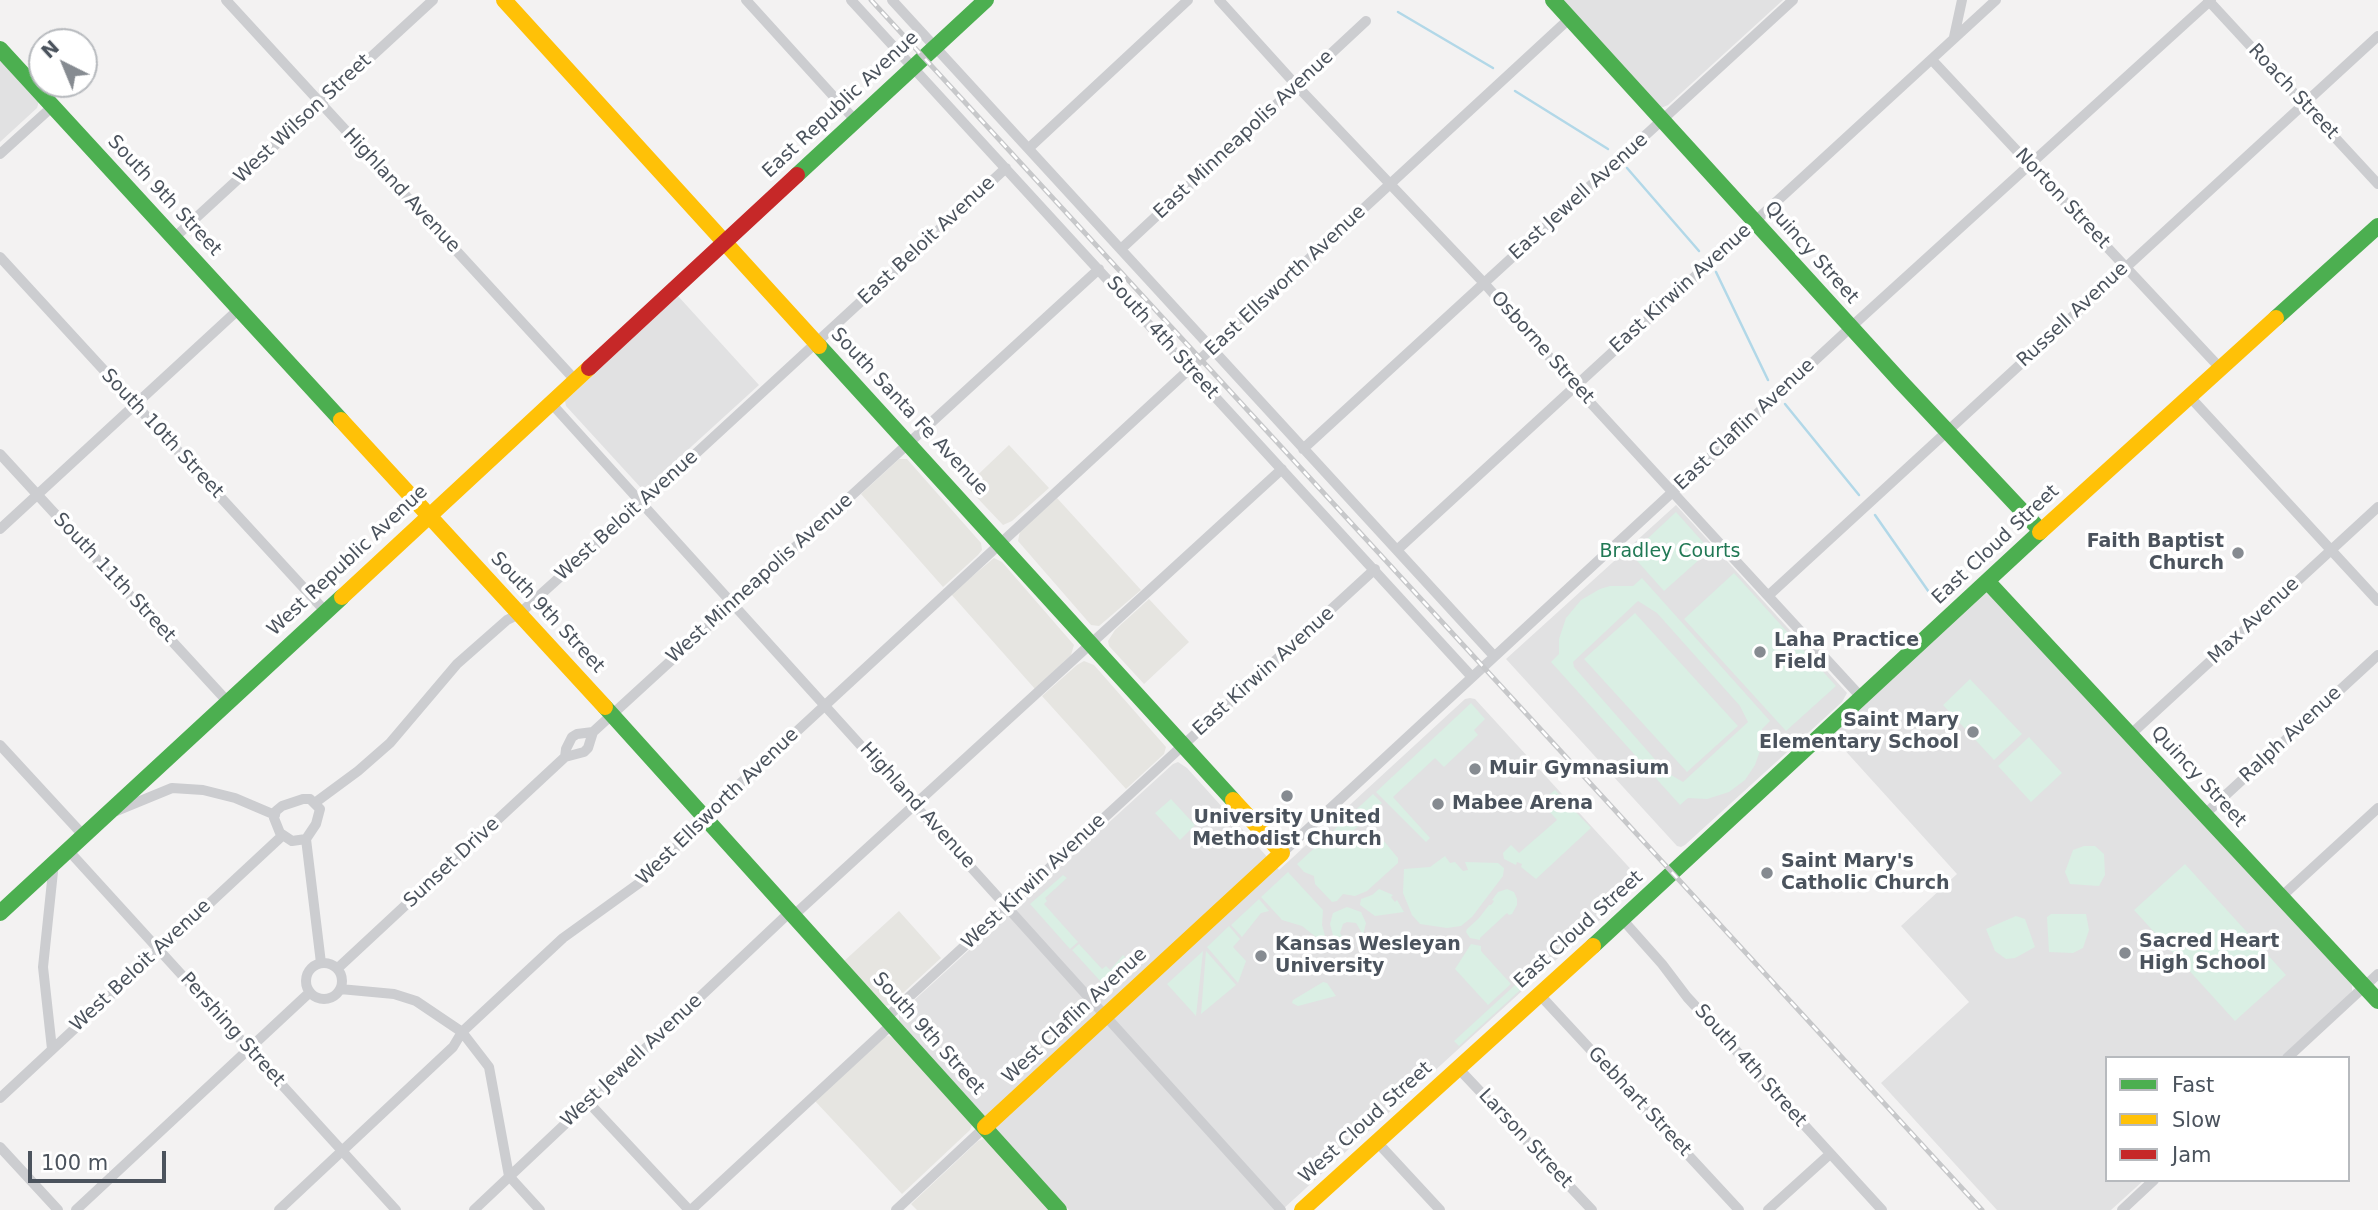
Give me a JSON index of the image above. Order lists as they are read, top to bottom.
{
  "streets": {
    "main road": [
      "East Republic Avenue",
      "South 9th Street",
      "Quincy Street",
      "South Santa Fe Avenue",
      "East Cloud Street",
      "West Republic Avenue",
      "West Claflin Avenue",
      "West Cloud Street"
    ],
    "street": [
      "Roach Street",
      "West Wilson Street",
      "East Minneapolis Avenue",
      "Highland Avenue",
      "East Jewell Avenue",
      "Norton Street",
      "East Beloit Avenue",
      "East Ellsworth Avenue",
      "East Kirwin Avenue",
      "Russell Avenue",
      "South 4th Street",
      "Osborne Street",
      "East Claflin Avenue",
      "South 10th Street",
      "West Beloit Avenue",
      "South 11th Street",
      "West Minneapolis Avenue",
      "Max Avenue",
      "Ralph Avenue",
      "West Ellsworth Avenue",
      "Sunset Drive",
      "West Kirwin Avenue",
      "Pershing Street",
      "West Jewell Avenue",
      "Gebhart Street",
      "Larson Street"
    ]
  },
  "crossings": [
    ["Roach Street", "Russell Avenue"],
    ["Roach Street", "East Claflin Avenue"],
    ["East Republic Avenue", "South 4th Street"],
    ["East Republic Avenue", "South Santa Fe Avenue"],
    ["East Republic Avenue", "West Republic Avenue"],
    ["West Wilson Street", "Highland Avenue"],
    ["West Wilson Street", "South 9th Street"],
    ["East Minneapolis Avenue", "South 4th Street"],
    ["East Minneapolis Avenue", "Osborne Street"],
    ["Highland Avenue", "West Beloit Avenue"],
    ["Highland Avenue", "West Republic Avenue"],
    ["Highland Avenue", "West Minneapolis Avenue"],
    ["Highland Avenue", "West Ellsworth Avenue"],
    ["Highland Avenue", "West Kirwin Avenue"],
    ["Highland Avenue", "West Claflin Avenue"],
    ["Highland Avenue", "West Jewell Avenue"],
    ["South 9th Street", "West Beloit Avenue"],
    ["South 9th Street", "West Republic Avenue"],
    ["South 9th Street", "West Minneapolis Avenue"],
    ["South 9th Street", "West Ellsworth Avenue"],
    ["South 9th Street", "Sunset Drive"],
    ["South 9th Street", "West Kirwin Avenue"],
    ["South 9th Street", "West Claflin Avenue"],
    ["South 9th Street", "West Jewell Avenue"],
    ["East Jewell Avenue", "Quincy Street"],
    ["East Jewell Avenue", "South 4th Street"],
    ["East Jewell Avenue", "Osborne Street"],
    ["Norton Street", "East Kirwin Avenue"],
    ["Norton Street", "Russell Avenue"],
    ["Norton Street", "East Claflin Avenue"],
    ["Norton Street", "East Cloud Street"],
    ["East Beloit Avenue", "South 4th Street"],
    ["East Beloit Avenue", "South Santa Fe Avenue"],
    ["East Beloit Avenue", "West Beloit Avenue"],
    ["Quincy Street", "East Ellsworth Avenue"],
    ["Quincy Street", "East Kirwin Avenue"],
    ["Quincy Street", "Russell Avenue"],
    ["Quincy Street", "East Claflin Avenue"],
    ["Quincy Street", "East Cloud Street"],
    ["Quincy Street", "Max Avenue"],
    ["Quincy Street", "Ralph Avenue"],
    ["East Ellsworth Avenue", "South 4th Street"],
    ["East Ellsworth Avenue", "Osborne Street"],
    ["East Ellsworth Avenue", "South Santa Fe Avenue"],
    ["East Ellsworth Avenue", "West Ellsworth Avenue"],
    ["East Kirwin Avenue", "South 4th Street"],
    ["East Kirwin Avenue", "Osborne Street"],
    ["East Kirwin Avenue", "South Santa Fe Avenue"],
    ["East Kirwin Avenue", "West Kirwin Avenue"],
    ["Russell Avenue", "Osborne Street"],
    ["South 4th Street", "East Claflin Avenue"],
    ["South 4th Street", "East Cloud Street"],
    ["Osborne Street", "East Claflin Avenue"],
    ["Osborne Street", "East Cloud Street"],
    ["South Santa Fe Avenue", "East Claflin Avenue"],
    ["South Santa Fe Avenue", "West Beloit Avenue"],
    ["South Santa Fe Avenue", "West Republic Avenue"],
    ["South Santa Fe Avenue", "West Minneapolis Avenue"],
    ["South Santa Fe Avenue", "West Ellsworth Avenue"],
    ["South Santa Fe Avenue", "West Kirwin Avenue"],
    ["South Santa Fe Avenue", "West Claflin Avenue"],
    ["South Santa Fe Avenue", "West Jewell Avenue"],
    ["East Claflin Avenue", "West Claflin Avenue"],
    ["South 10th Street", "West Republic Avenue"],
    ["West Beloit Avenue", "Pershing Street"],
    ["East Cloud Street", "Gebhart Street"],
    ["East Cloud Street", "West Cloud Street"],
    ["East Cloud Street", "Larson Street"],
    ["West Republic Avenue", "South 11th Street"],
    ["West Republic Avenue", "Pershing Street"],
    ["West Minneapolis Avenue", "Sunset Drive"],
    ["West Ellsworth Avenue", "Pershing Street"],
    ["West Cloud Street", "Larson Street"]
  ],
  "parks": ["Bradley Courts"],
  "places": [
    "Faith Baptist Church",
    "Laha Practice Field",
    "Saint Mary Elementary School",
    "Muir Gymnasium",
    "University United Methodist Church",
    "Mabee Arena",
    "Saint Mary's Catholic Church",
    "Sacred Heart High School",
    "Kansas Wesleyan University"
  ],
  "legend": ["Fast", "Slow", "Jam"],
  "scale_bar": "100 m",
  "north": "top left"
}
